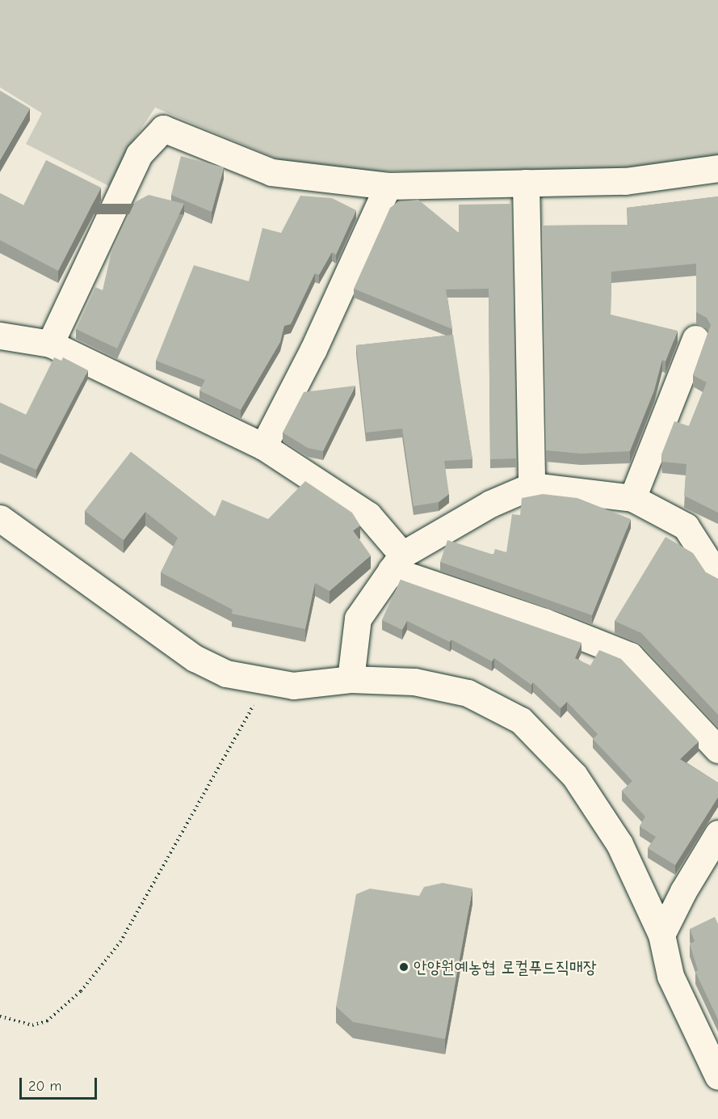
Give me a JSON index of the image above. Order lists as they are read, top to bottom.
{
  "places": ["안양원예농협 로컬푸드직매장"],
  "scale_bar": "20 m"
}
